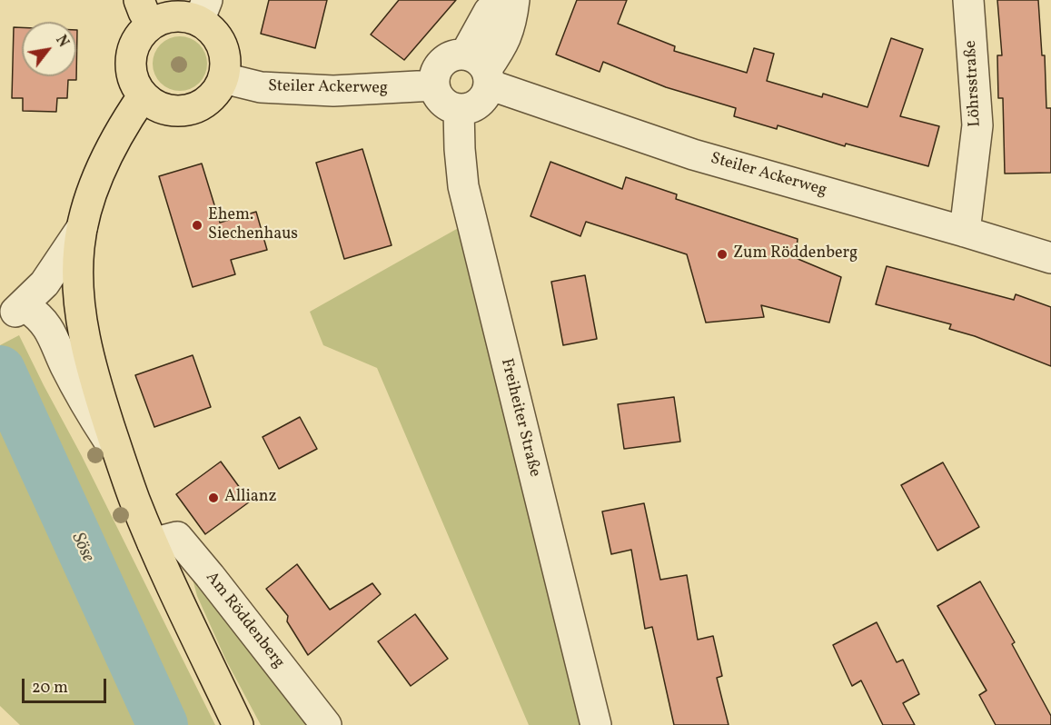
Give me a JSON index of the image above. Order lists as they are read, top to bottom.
{
  "streets": {
    "street": [
      "Löhrsstraße",
      "Steiler Ackerweg",
      "Freiheiter Straße",
      "Am Röddenberg"
    ]
  },
  "crossings": [
    ["Löhrsstraße", "Steiler Ackerweg"],
    ["Steiler Ackerweg", "Freiheiter Straße"]
  ],
  "water": ["Söse"],
  "places": ["Ehem. Siechenhaus", "Zum Röddenberg", "Allianz"],
  "scale_bar": "20 m",
  "north": "top right"
}
